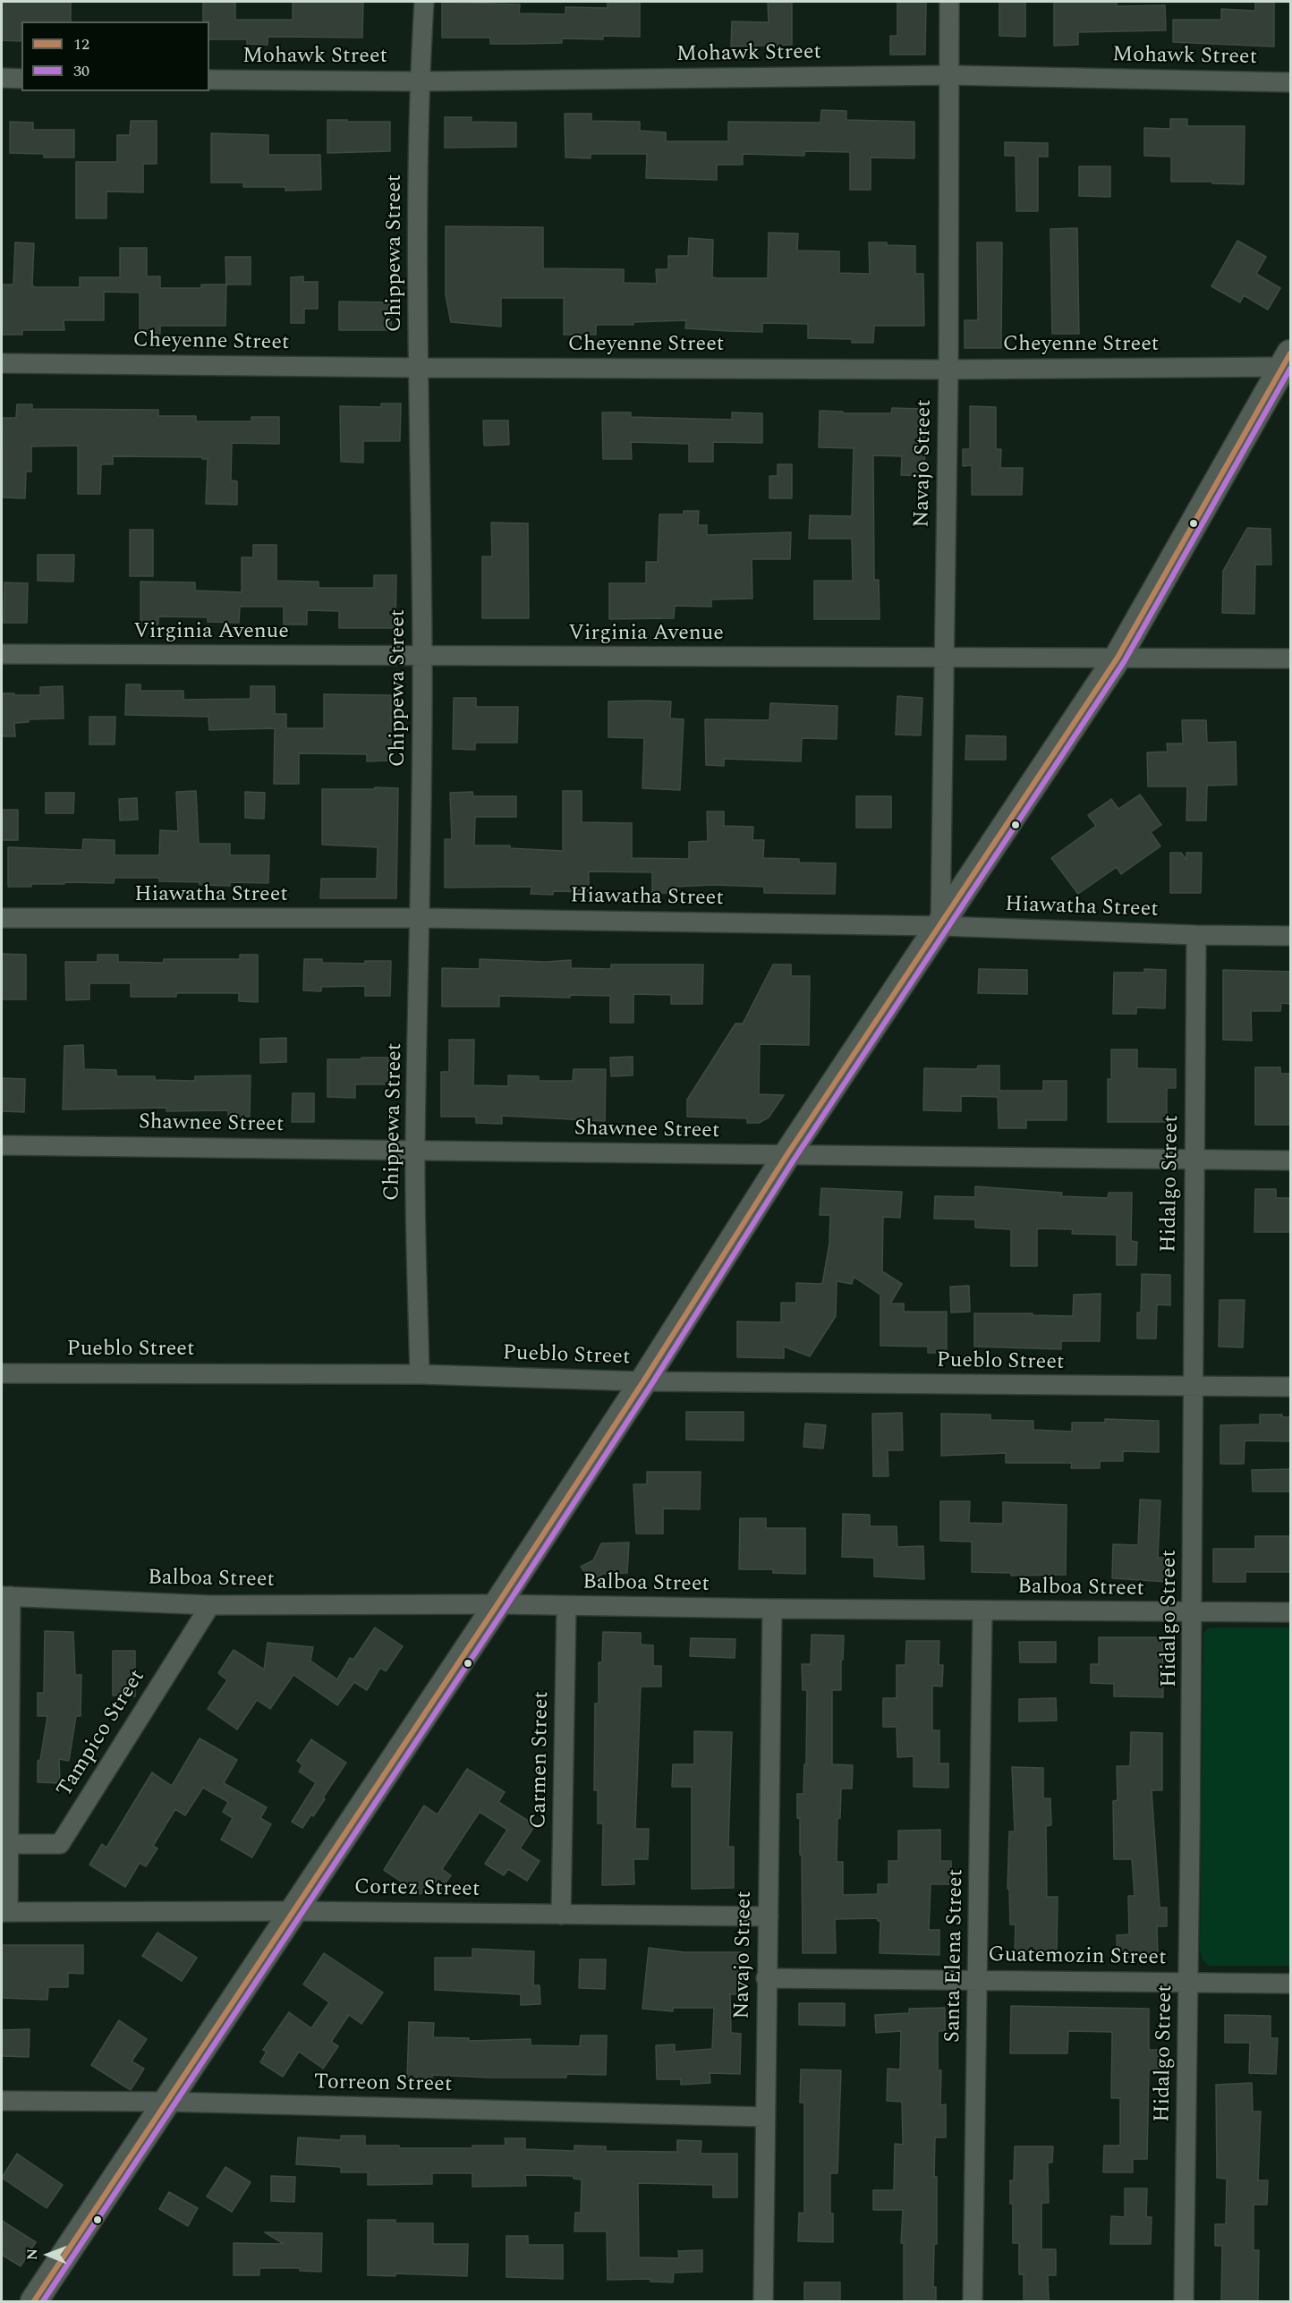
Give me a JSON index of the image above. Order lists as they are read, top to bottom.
{
  "streets": {
    "street": [
      "Mohawk Street",
      "Chippewa Street",
      "Cheyenne Street",
      "Navajo Street",
      "Virginia Avenue",
      "Hiawatha Street",
      "Shawnee Street",
      "Hidalgo Street",
      "Pueblo Street",
      "Balboa Street",
      "Tampico Street",
      "Carmen Street",
      "Cortez Street",
      "Santa Elena Street",
      "Guatemozin Street",
      "Torreon Street"
    ]
  },
  "crossings": [
    ["Mohawk Street", "Chippewa Street"],
    ["Mohawk Street", "Navajo Street"],
    ["Chippewa Street", "Cheyenne Street"],
    ["Chippewa Street", "Virginia Avenue"],
    ["Chippewa Street", "Hiawatha Street"],
    ["Chippewa Street", "Shawnee Street"],
    ["Chippewa Street", "Pueblo Street"],
    ["Cheyenne Street", "Navajo Street"],
    ["Navajo Street", "Virginia Avenue"],
    ["Navajo Street", "Hiawatha Street"],
    ["Navajo Street", "Balboa Street"],
    ["Navajo Street", "Cortez Street"],
    ["Navajo Street", "Guatemozin Street"],
    ["Navajo Street", "Torreon Street"],
    ["Hiawatha Street", "Hidalgo Street"],
    ["Shawnee Street", "Hidalgo Street"],
    ["Hidalgo Street", "Pueblo Street"],
    ["Hidalgo Street", "Balboa Street"],
    ["Hidalgo Street", "Guatemozin Street"],
    ["Balboa Street", "Tampico Street"],
    ["Balboa Street", "Carmen Street"],
    ["Balboa Street", "Santa Elena Street"],
    ["Carmen Street", "Cortez Street"],
    ["Santa Elena Street", "Guatemozin Street"]
  ],
  "lines": ["transit line 12", "transit line 30"],
  "legend": ["12", "30"],
  "north": "left"
}
